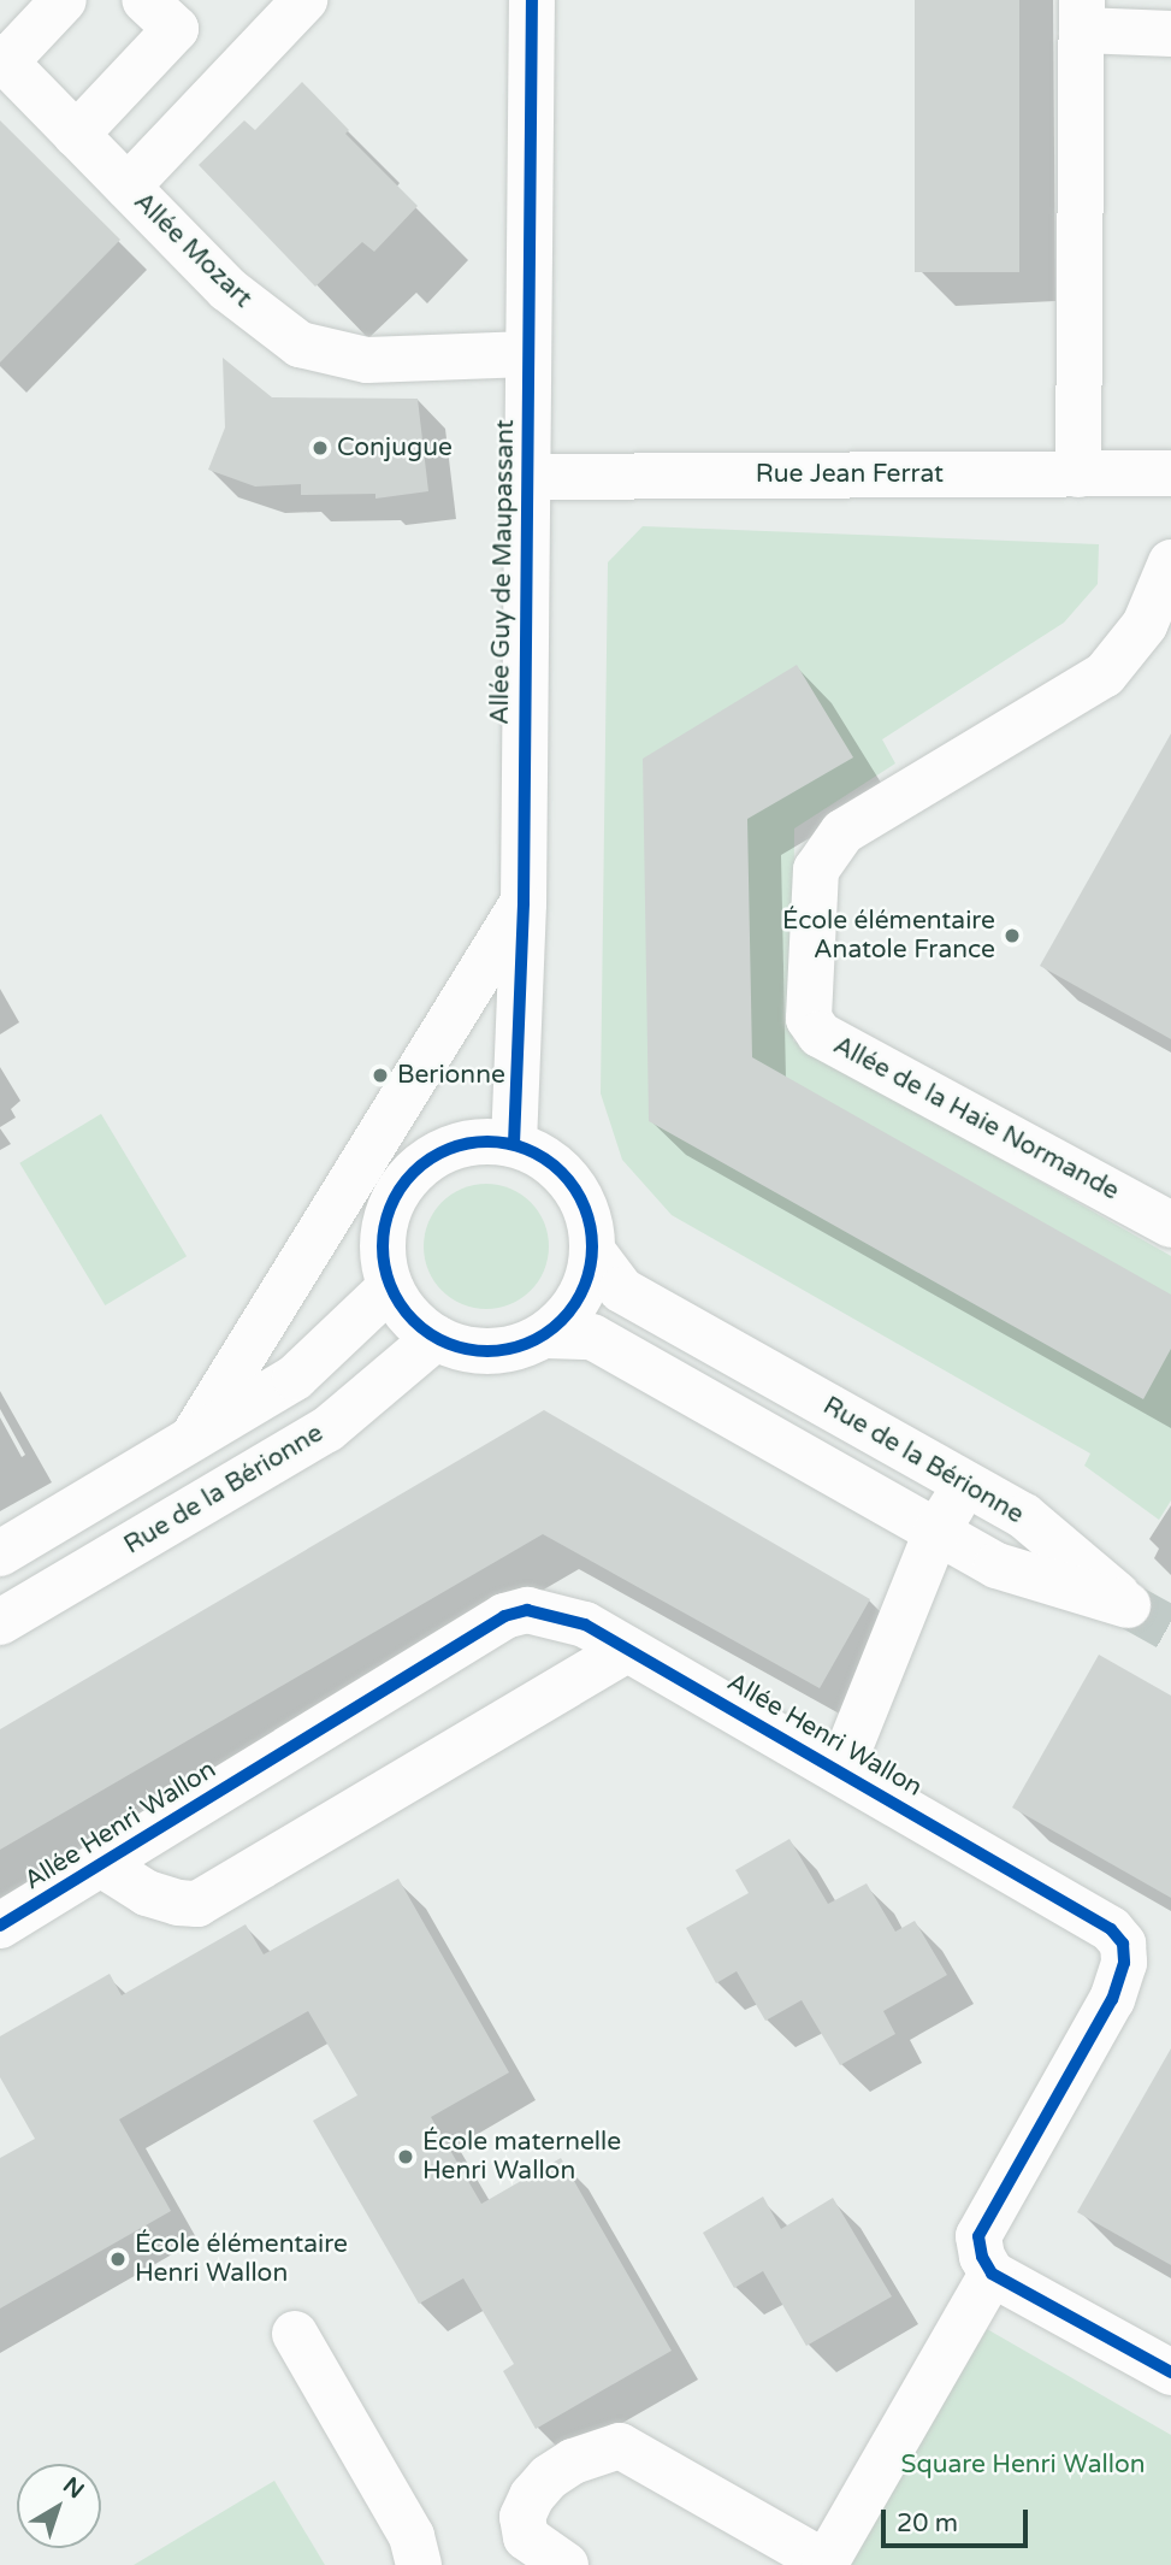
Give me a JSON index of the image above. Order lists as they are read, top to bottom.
{
  "streets": {
    "street": [
      "Allée Mozart",
      "Rue Jean Ferrat",
      "Allée Guy de Maupassant",
      "Allée de la Haie Normande",
      "Rue de la Bérionne",
      "Allée Henri Wallon"
    ]
  },
  "crossings": [
    ["Allée Mozart", "Allée Guy de Maupassant"],
    ["Rue Jean Ferrat", "Allée Guy de Maupassant"],
    ["Allée Guy de Maupassant", "Rue de la Bérionne"]
  ],
  "parks": ["Square Henri Wallon"],
  "places": [
    "Conjugue",
    "École élémentaire Anatole France",
    "Berionne",
    "École maternelle Henri Wallon",
    "École élémentaire Henri Wallon"
  ],
  "scale_bar": "20 m",
  "north": "top right"
}
